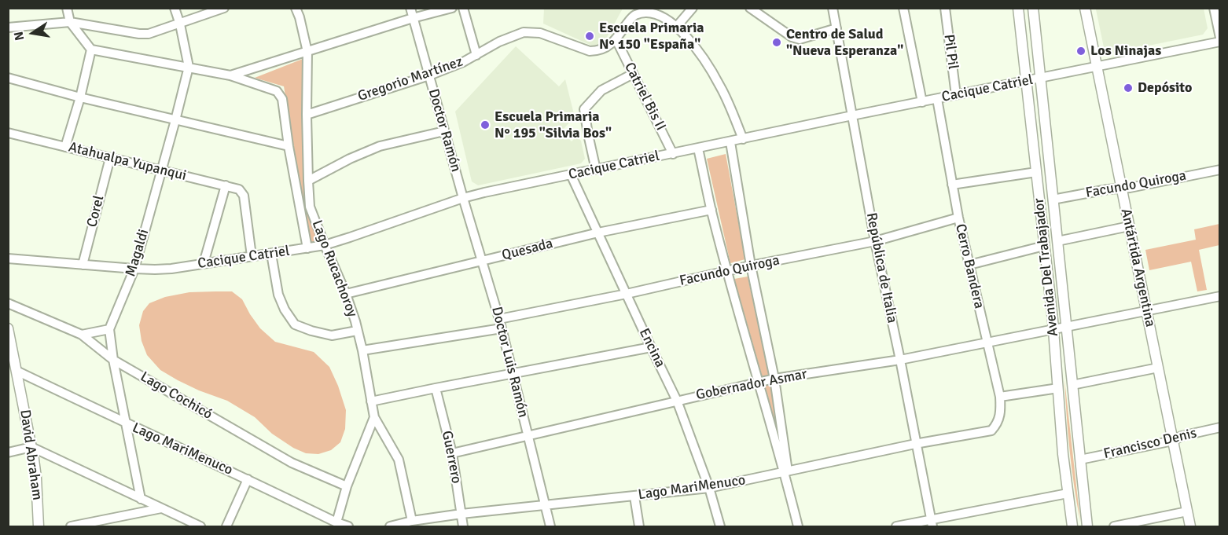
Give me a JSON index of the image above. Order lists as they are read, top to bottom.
{
  "streets": {
    "main road": ["Avenida Del Trabajador", "Antártida Argentina", "David Abraham"],
    "street": [
      "Pil Pil",
      "Gregorio Martínez",
      "Cacique Catriel",
      "Catriel Bis II",
      "Doctor Ramón",
      "Atahualpa Yupanqui",
      "Facundo Quiroga",
      "Corel",
      "Quesada",
      "Magaldi",
      "Cerro Bandera",
      "República de Italia",
      "Lago Rucachoroy",
      "Encina",
      "Doctor Luis Ramón",
      "Gobernador Asmar",
      "Lago Cochicó",
      "Francisco Denis",
      "Lago MariMenuco",
      "Guerrero"
    ]
  },
  "crossings": [
    ["Pil Pil", "Cacique Catriel"],
    ["Gregorio Martínez", "Catriel Bis II"],
    ["Gregorio Martínez", "Doctor Ramón"],
    ["Gregorio Martínez", "Lago Rucachoroy"],
    ["Cacique Catriel", "Catriel Bis II"],
    ["Cacique Catriel", "Doctor Ramón"],
    ["Cacique Catriel", "Atahualpa Yupanqui"],
    ["Cacique Catriel", "Corel"],
    ["Cacique Catriel", "Magaldi"],
    ["Cacique Catriel", "Cerro Bandera"],
    ["Cacique Catriel", "Avenida Del Trabajador"],
    ["Cacique Catriel", "República de Italia"],
    ["Cacique Catriel", "Antártida Argentina"],
    ["Cacique Catriel", "Lago Rucachoroy"],
    ["Cacique Catriel", "Encina"],
    ["Cacique Catriel", "Doctor Luis Ramón"],
    ["Doctor Ramón", "Doctor Luis Ramón"],
    ["Atahualpa Yupanqui", "Corel"],
    ["Atahualpa Yupanqui", "Magaldi"],
    ["Facundo Quiroga", "Cerro Bandera"],
    ["Facundo Quiroga", "Avenida Del Trabajador"],
    ["Facundo Quiroga", "República de Italia"],
    ["Facundo Quiroga", "Antártida Argentina"],
    ["Facundo Quiroga", "Lago Rucachoroy"],
    ["Facundo Quiroga", "Encina"],
    ["Facundo Quiroga", "Doctor Luis Ramón"],
    ["Quesada", "Lago Rucachoroy"],
    ["Quesada", "Encina"],
    ["Quesada", "Doctor Luis Ramón"],
    ["Magaldi", "Lago Cochicó"],
    ["Magaldi", "Lago MariMenuco"],
    ["Cerro Bandera", "Gobernador Asmar"],
    ["Cerro Bandera", "Lago MariMenuco"],
    ["Avenida Del Trabajador", "Gobernador Asmar"],
    ["Avenida Del Trabajador", "Francisco Denis"],
    ["República de Italia", "Gobernador Asmar"],
    ["República de Italia", "Lago MariMenuco"],
    ["Antártida Argentina", "Gobernador Asmar"],
    ["Antártida Argentina", "Francisco Denis"],
    ["Encina", "Gobernador Asmar"],
    ["Encina", "Lago MariMenuco"],
    ["Doctor Luis Ramón", "Gobernador Asmar"],
    ["Doctor Luis Ramón", "Lago MariMenuco"],
    ["Gobernador Asmar", "Guerrero"],
    ["Lago MariMenuco", "David Abraham"],
    ["Lago MariMenuco", "Guerrero"]
  ],
  "places": [
    "Escuela Primaria N° 150 \"España\"",
    "Centro de Salud \"Nueva Esperanza\"",
    "Los Ninajas",
    "Depósito",
    "Escuela Primaria N° 195 \"Silvia Bos\""
  ],
  "north": "left"
}
